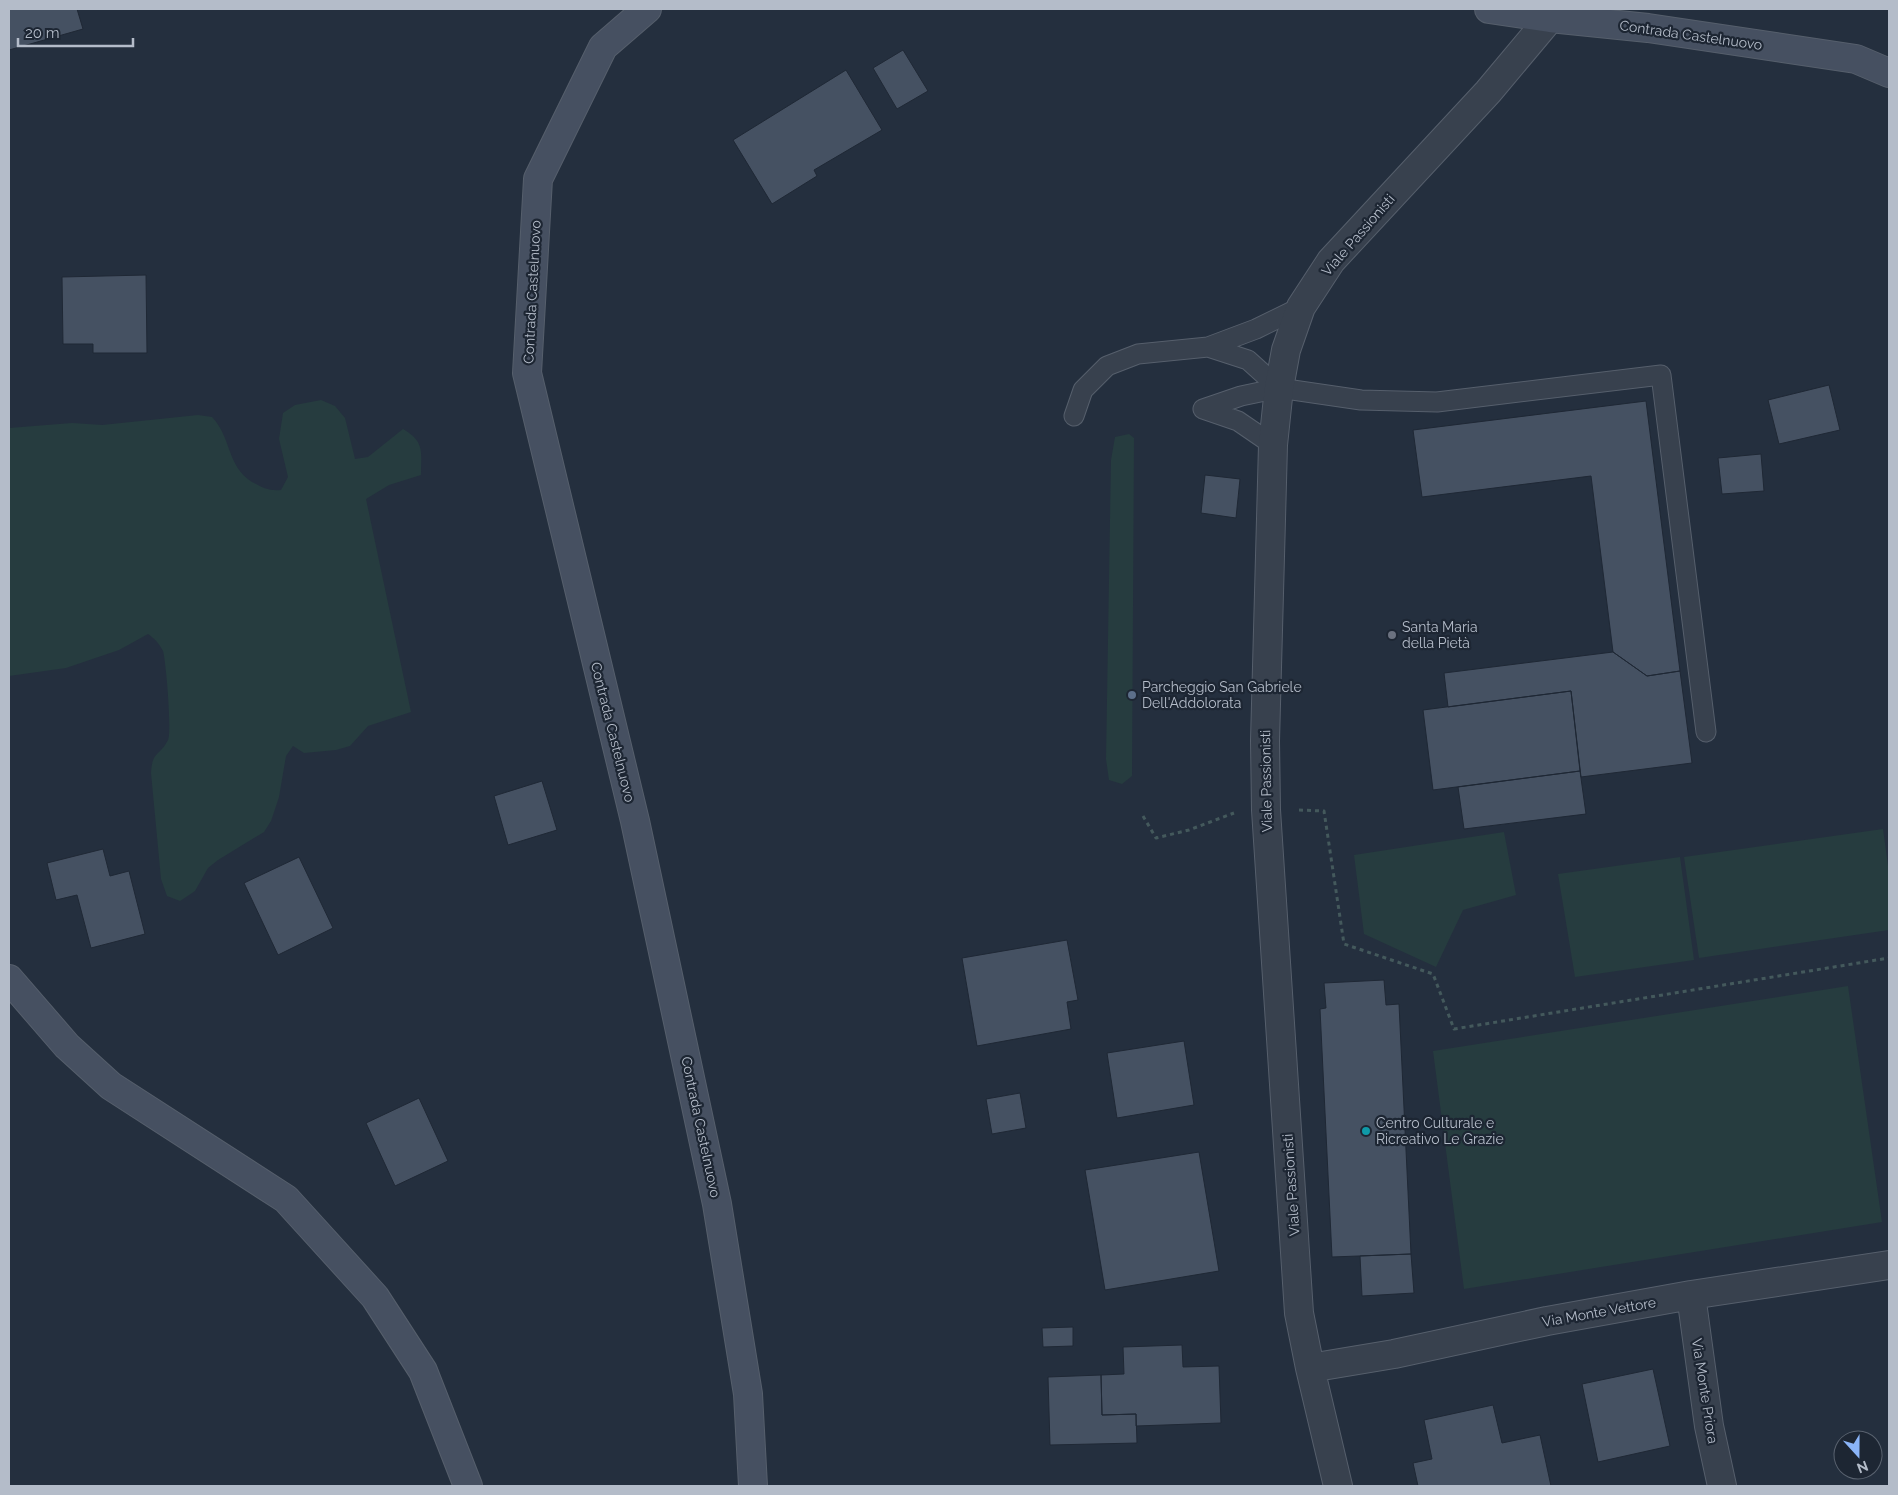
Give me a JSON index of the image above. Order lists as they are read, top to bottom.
{
  "streets": {
    "main road": ["Contrada Castelnuovo"],
    "street": ["Viale Passionisti", "Via Monte Vettore", "Via Monte Priora"]
  },
  "crossings": [
    ["Contrada Castelnuovo", "Viale Passionisti"],
    ["Viale Passionisti", "Via Monte Vettore"],
    ["Via Monte Vettore", "Via Monte Priora"]
  ],
  "places": ["Santa Maria della Pietà", "Parcheggio San Gabriele Dell'Addolorata", "Centro Culturale e Ricreativo Le Grazie"],
  "scale_bar": "20 m",
  "north": "bottom"
}
